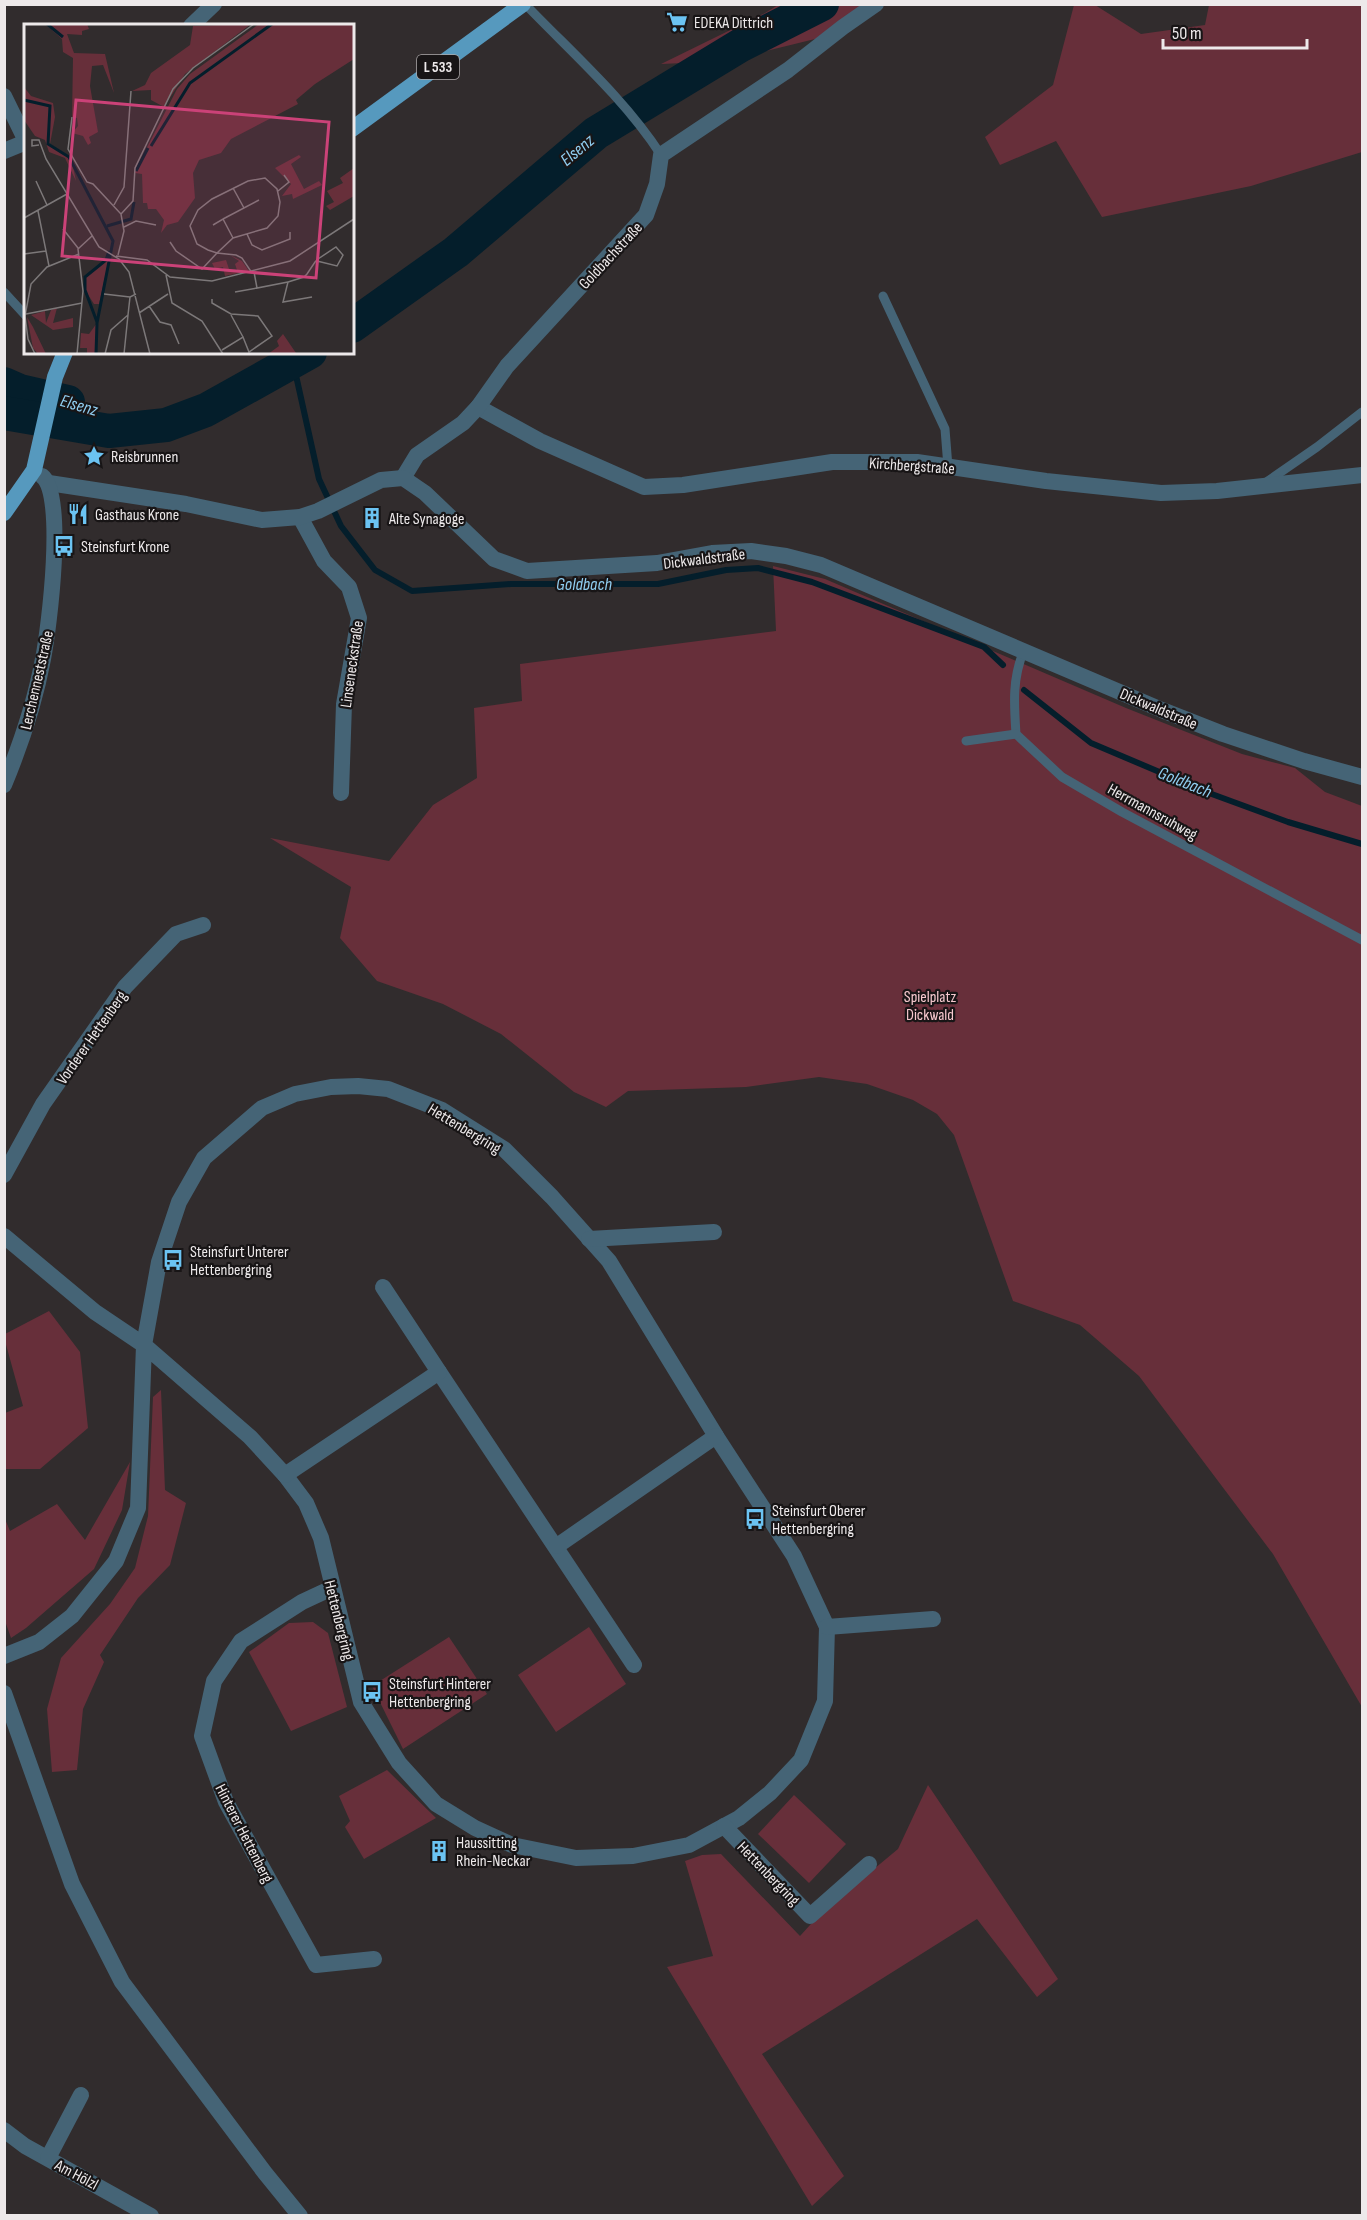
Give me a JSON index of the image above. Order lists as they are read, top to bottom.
{
  "streets": {
    "main road": ["L 533"],
    "street": [
      "Goldbachstraße",
      "Kirchbergstraße",
      "Dickwaldstraße",
      "Linseneckstraße",
      "Lerchenneststraße",
      "Vorderer Hettenberg",
      "Hettenbergring",
      "Hinterer Hettenberg",
      "Am Hölzl"
    ],
    "lane": ["Herrmannsruhweg"]
  },
  "crossings": [
    ["Goldbachstraße", "Kirchbergstraße"],
    ["Goldbachstraße", "Dickwaldstraße"],
    ["Hettenbergring", "Hinterer Hettenberg"]
  ],
  "water": ["Elsenz", "Goldbach"],
  "parks": ["Spielplatz Dickwald"],
  "places": {
    "supermarket": ["EDEKA Dittrich"],
    "place": ["Reisbrunnen"],
    "restaurant": ["Gasthaus Krone"],
    "building": ["Alte Synagoge", "Haussitting Rhein-Neckar"],
    "bus stop": [
      "Steinsfurt Krone",
      "Steinsfurt Unterer Hettenbergring",
      "Steinsfurt Oberer Hettenbergring",
      "Steinsfurt Hinterer Hettenbergring"
    ]
  },
  "scale_bar": "50 m"
}
